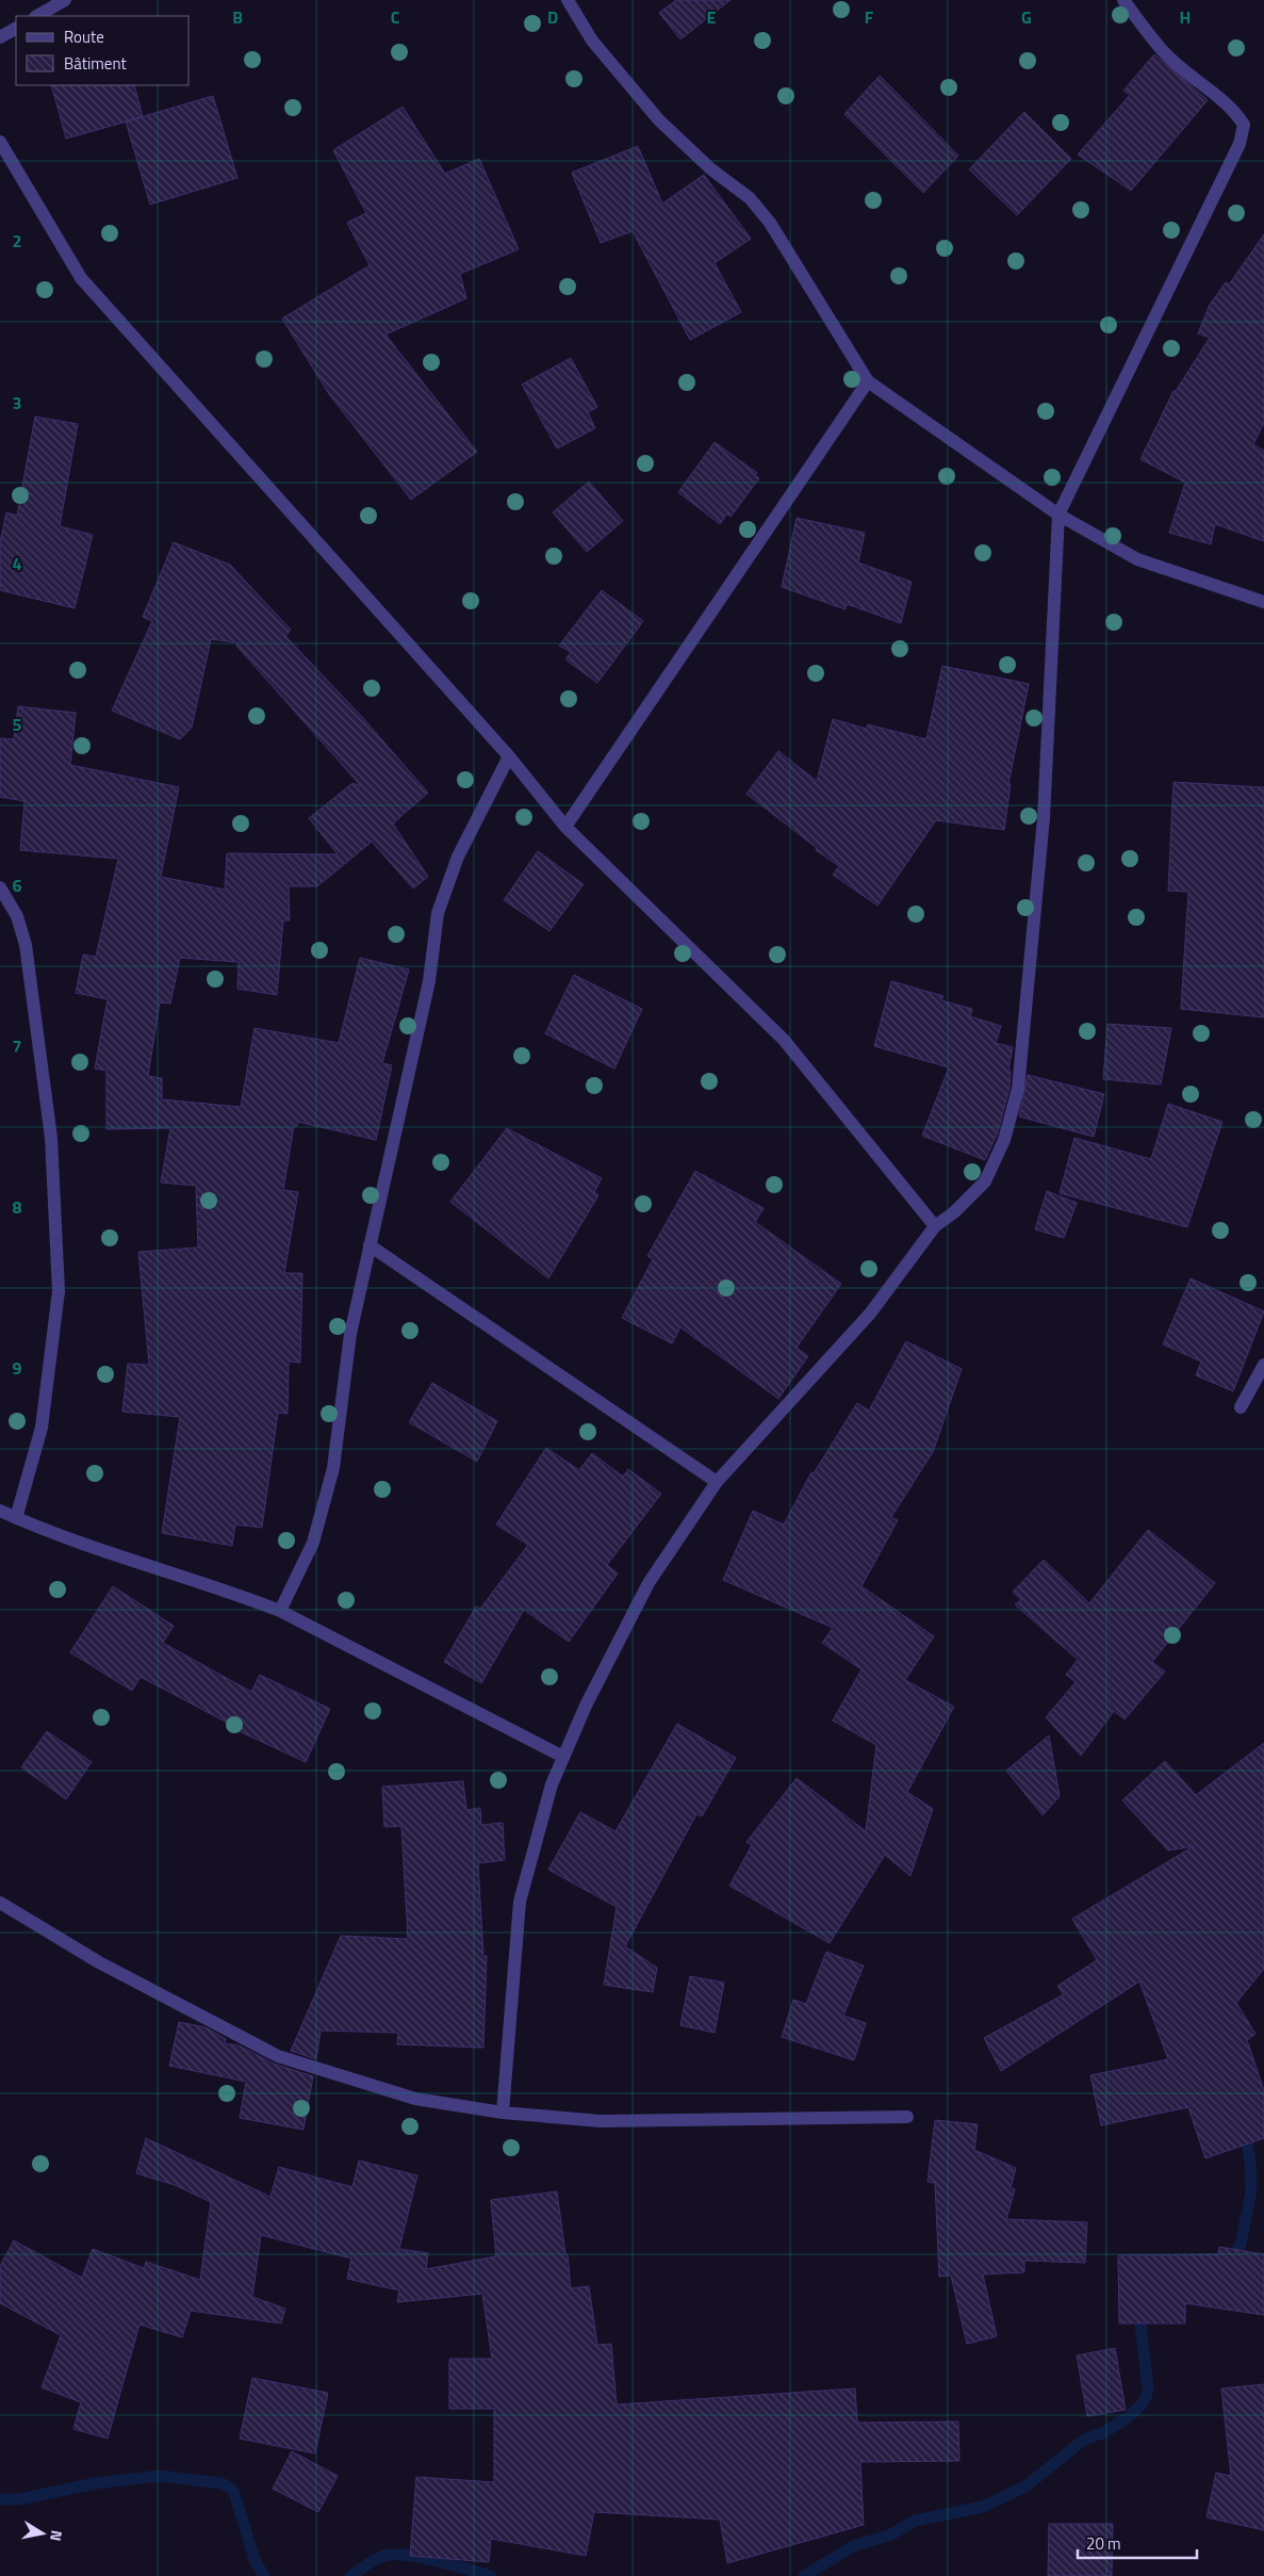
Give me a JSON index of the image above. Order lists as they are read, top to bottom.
{
  "legend": ["Route", "Bâtiment"],
  "scale_bar": "20 m",
  "north": "right",
  "grid": {
    "columns": [
      "B",
      "C",
      "D",
      "E",
      "F",
      "G",
      "H"
    ],
    "rows": [
      "2",
      "3",
      "4",
      "5",
      "6",
      "7",
      "8",
      "9"
    ]
  }
}
